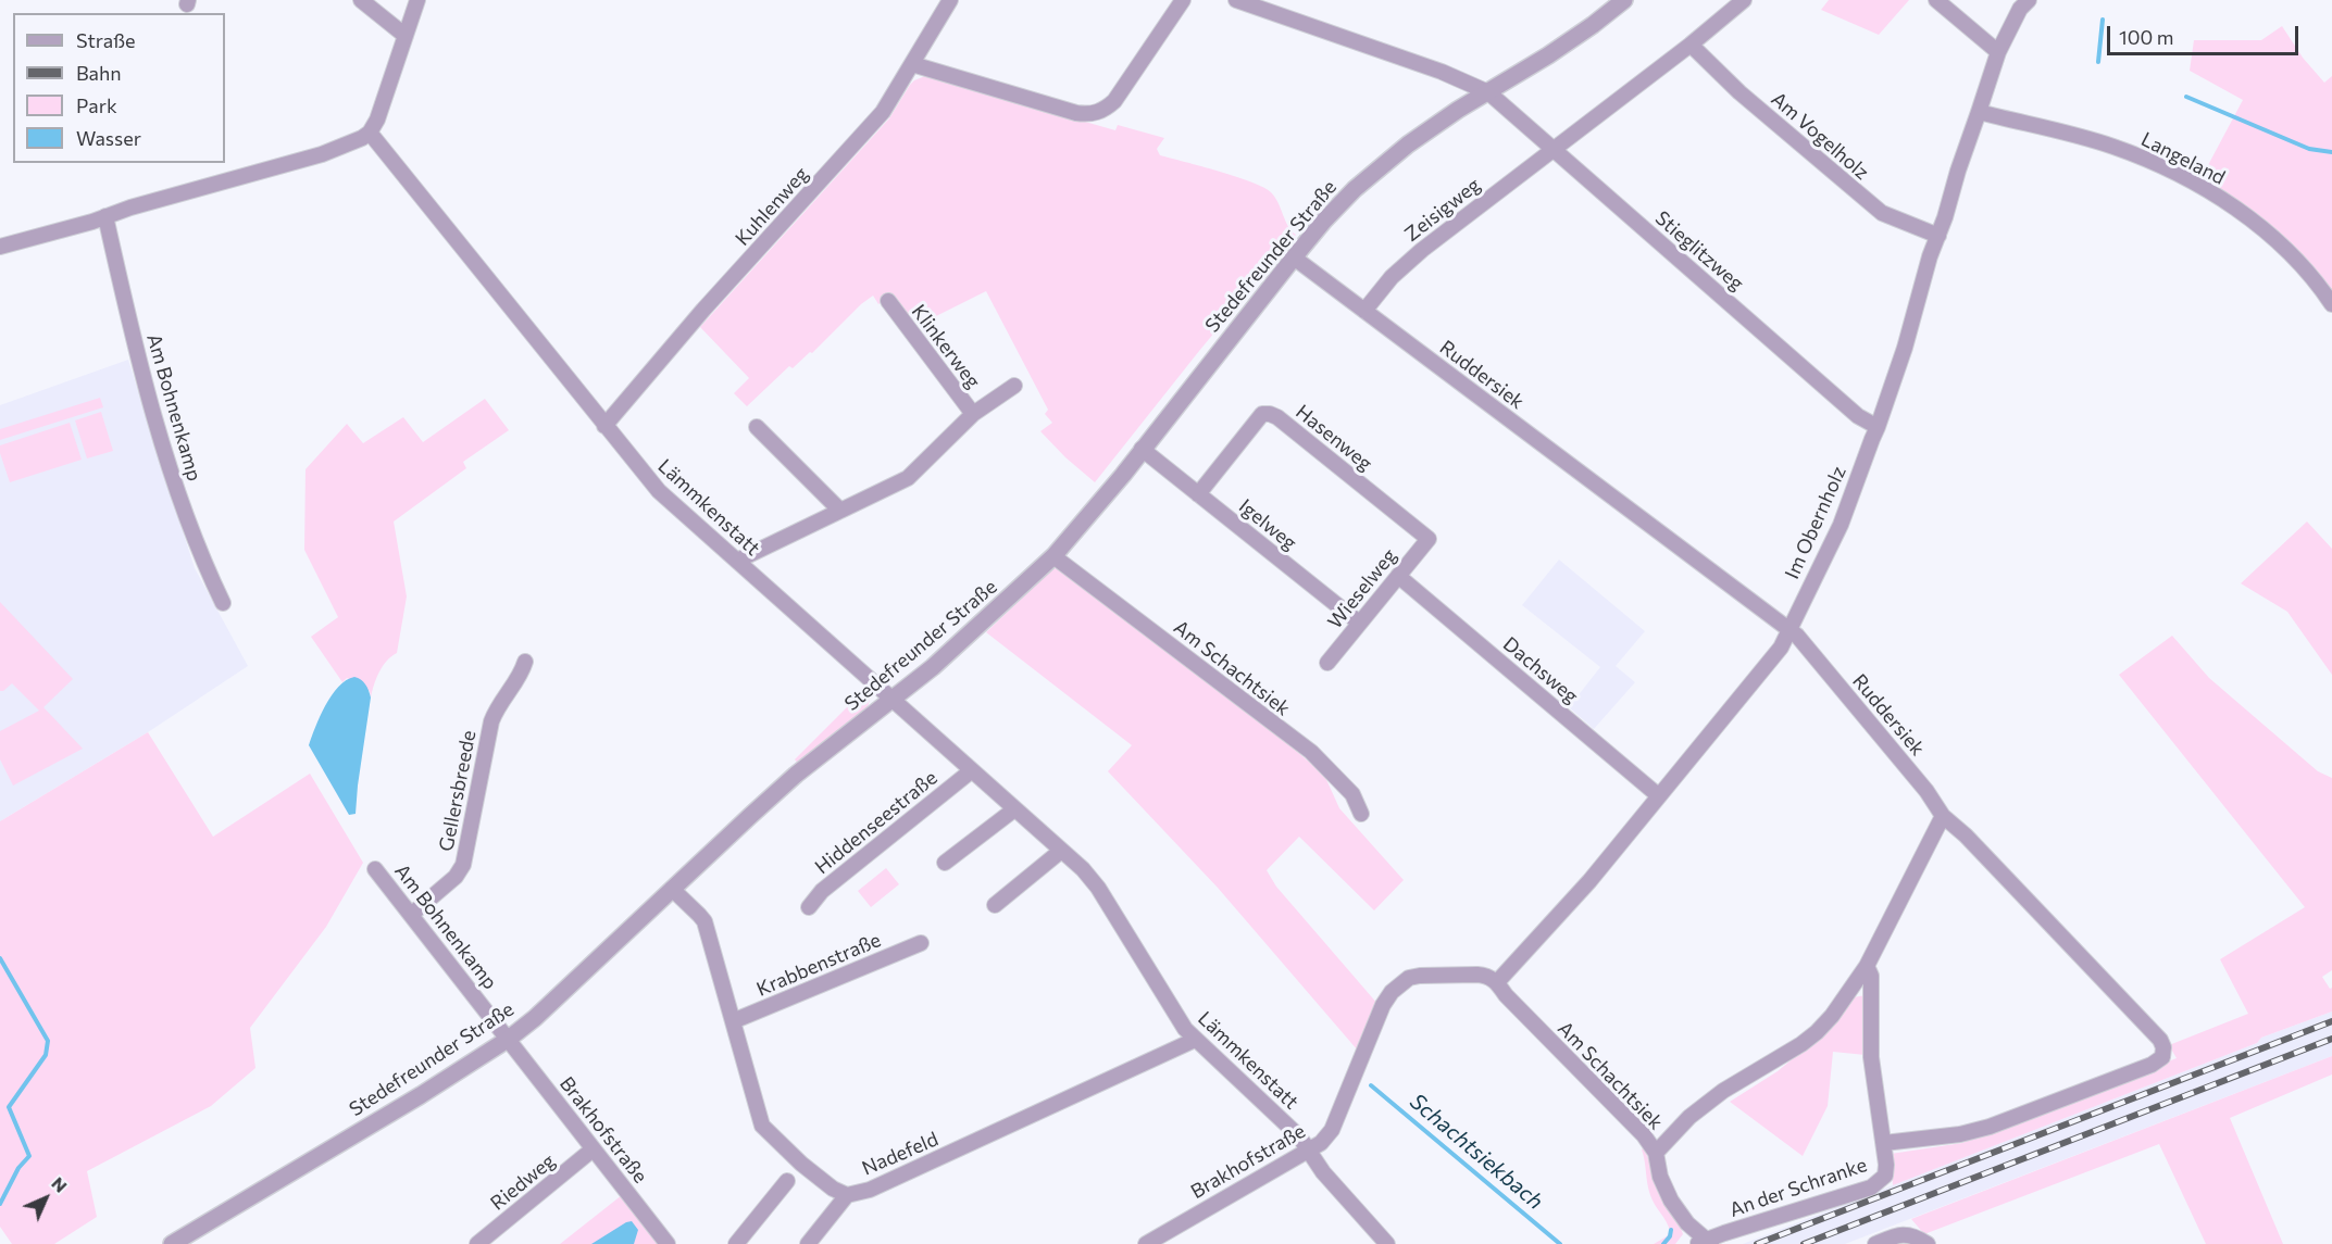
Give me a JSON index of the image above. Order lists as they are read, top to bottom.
{
  "streets": {
    "street": [
      "Am Vogelholz",
      "Langeland",
      "Kuhlenweg",
      "Zeisigweg",
      "Stieglitzweg",
      "Stedefreunder Straße",
      "Klinkerweg",
      "Ruddersiek",
      "Am Bohnenkamp",
      "Hasenweg",
      "Lämmkenstatt",
      "Im Obernholz",
      "Igelweg",
      "Wieselweg",
      "Am Schachtsiek",
      "Dachsweg",
      "Gellersbreede",
      "Hiddenseestraße",
      "Krabbenstraße",
      "Brakhofstraße",
      "Nadefeld",
      "Riedweg",
      "An der Schranke"
    ]
  },
  "crossings": [
    ["Am Vogelholz", "Im Obernholz"],
    ["Langeland", "Im Obernholz"],
    ["Kuhlenweg", "Lämmkenstatt"],
    ["Zeisigweg", "Stieglitzweg"],
    ["Zeisigweg", "Ruddersiek"],
    ["Stieglitzweg", "Stedefreunder Straße"],
    ["Stieglitzweg", "Im Obernholz"],
    ["Stedefreunder Straße", "Ruddersiek"],
    ["Stedefreunder Straße", "Am Bohnenkamp"],
    ["Stedefreunder Straße", "Lämmkenstatt"],
    ["Stedefreunder Straße", "Igelweg"],
    ["Stedefreunder Straße", "Am Schachtsiek"],
    ["Stedefreunder Straße", "Brakhofstraße"],
    ["Stedefreunder Straße", "Nadefeld"],
    ["Klinkerweg", "Lämmkenstatt"],
    ["Ruddersiek", "Im Obernholz"],
    ["Ruddersiek", "An der Schranke"],
    ["Am Bohnenkamp", "Gellersbreede"],
    ["Am Bohnenkamp", "Brakhofstraße"],
    ["Hasenweg", "Igelweg"],
    ["Hasenweg", "Wieselweg"],
    ["Lämmkenstatt", "Hiddenseestraße"],
    ["Lämmkenstatt", "Brakhofstraße"],
    ["Lämmkenstatt", "Nadefeld"],
    ["Im Obernholz", "Am Schachtsiek"],
    ["Im Obernholz", "Dachsweg"],
    ["Im Obernholz", "Brakhofstraße"],
    ["Igelweg", "Wieselweg"],
    ["Wieselweg", "Dachsweg"],
    ["Am Schachtsiek", "Brakhofstraße"],
    ["Am Schachtsiek", "An der Schranke"],
    ["Krabbenstraße", "Nadefeld"],
    ["Brakhofstraße", "Riedweg"]
  ],
  "water": ["Schachtsiekbach"],
  "legend": [
    "Straße",
    "Bahn",
    "Park",
    "Wasser"
  ],
  "scale_bar": "100 m",
  "north": "top right"
}
